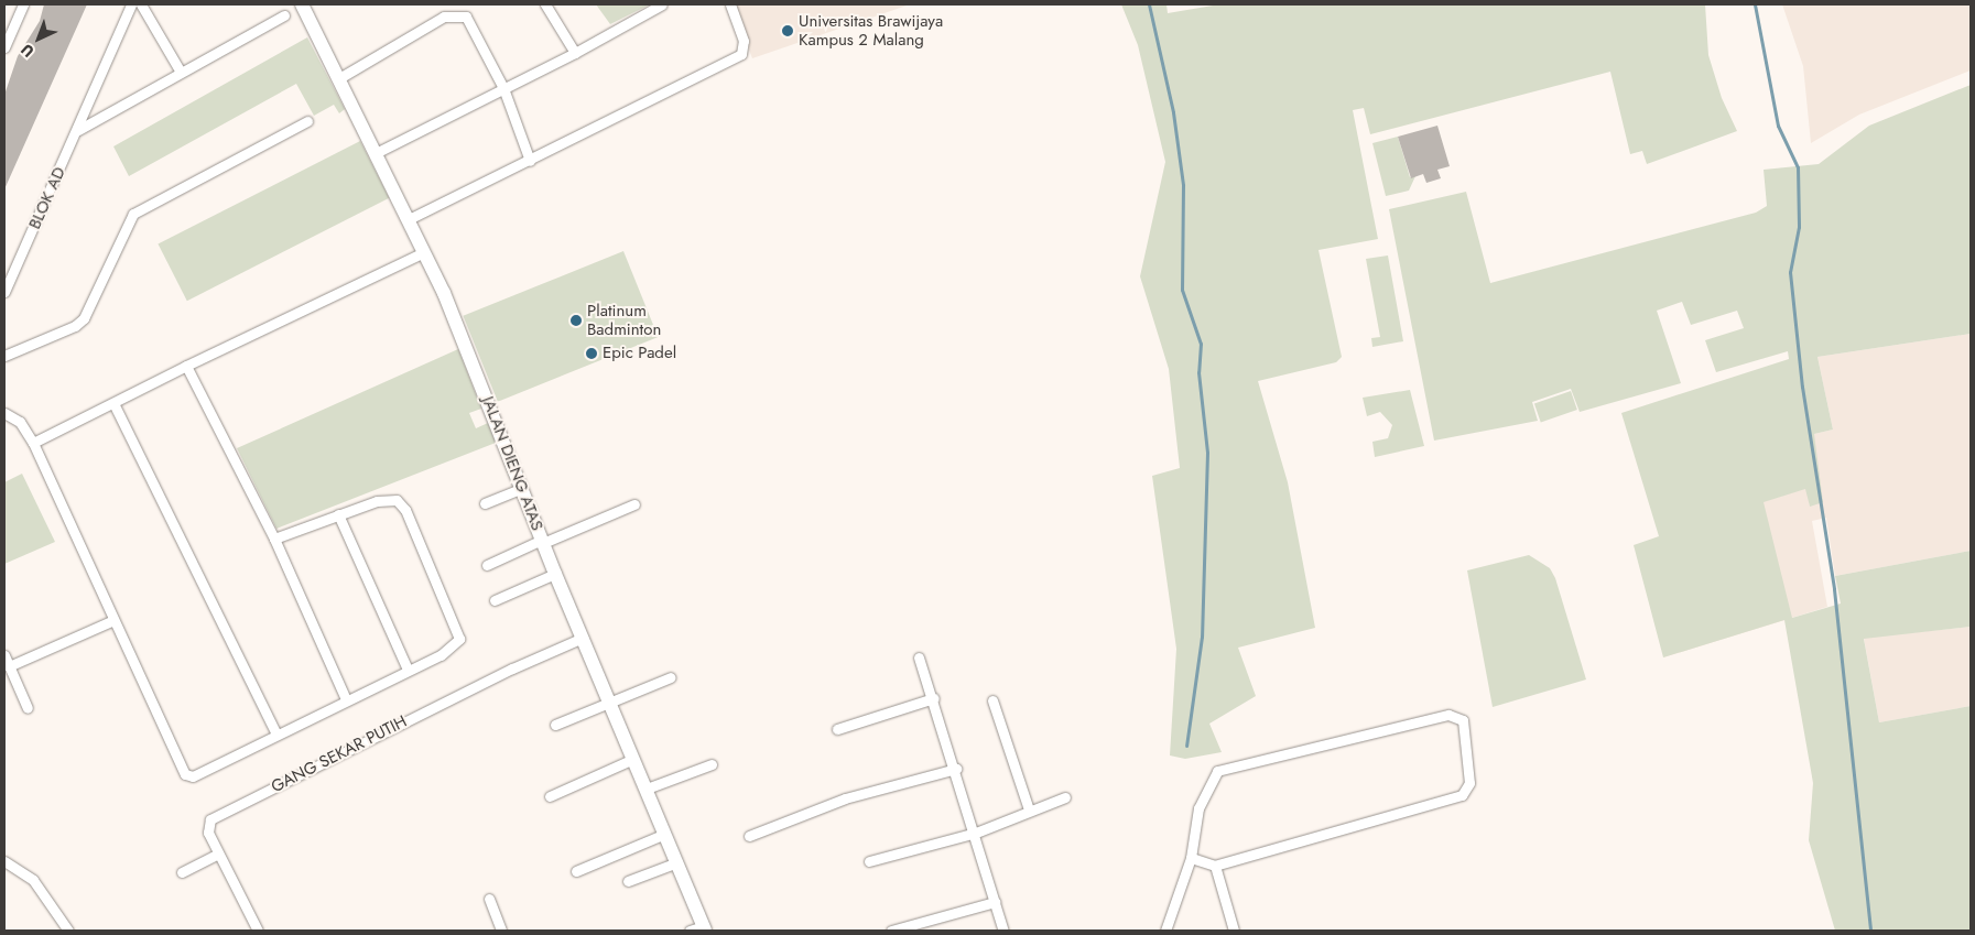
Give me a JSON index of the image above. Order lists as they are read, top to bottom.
{
  "streets": {
    "street": ["BLOK AD", "JALAN DIENG ATAS", "GANG SEKAR PUTIH"]
  },
  "crossings": [
    ["JALAN DIENG ATAS", "GANG SEKAR PUTIH"]
  ],
  "places": ["Universitas Brawijaya Kampus 2 Malang", "Platinum Badminton", "Epic Padel"],
  "north": "bottom left"
}
